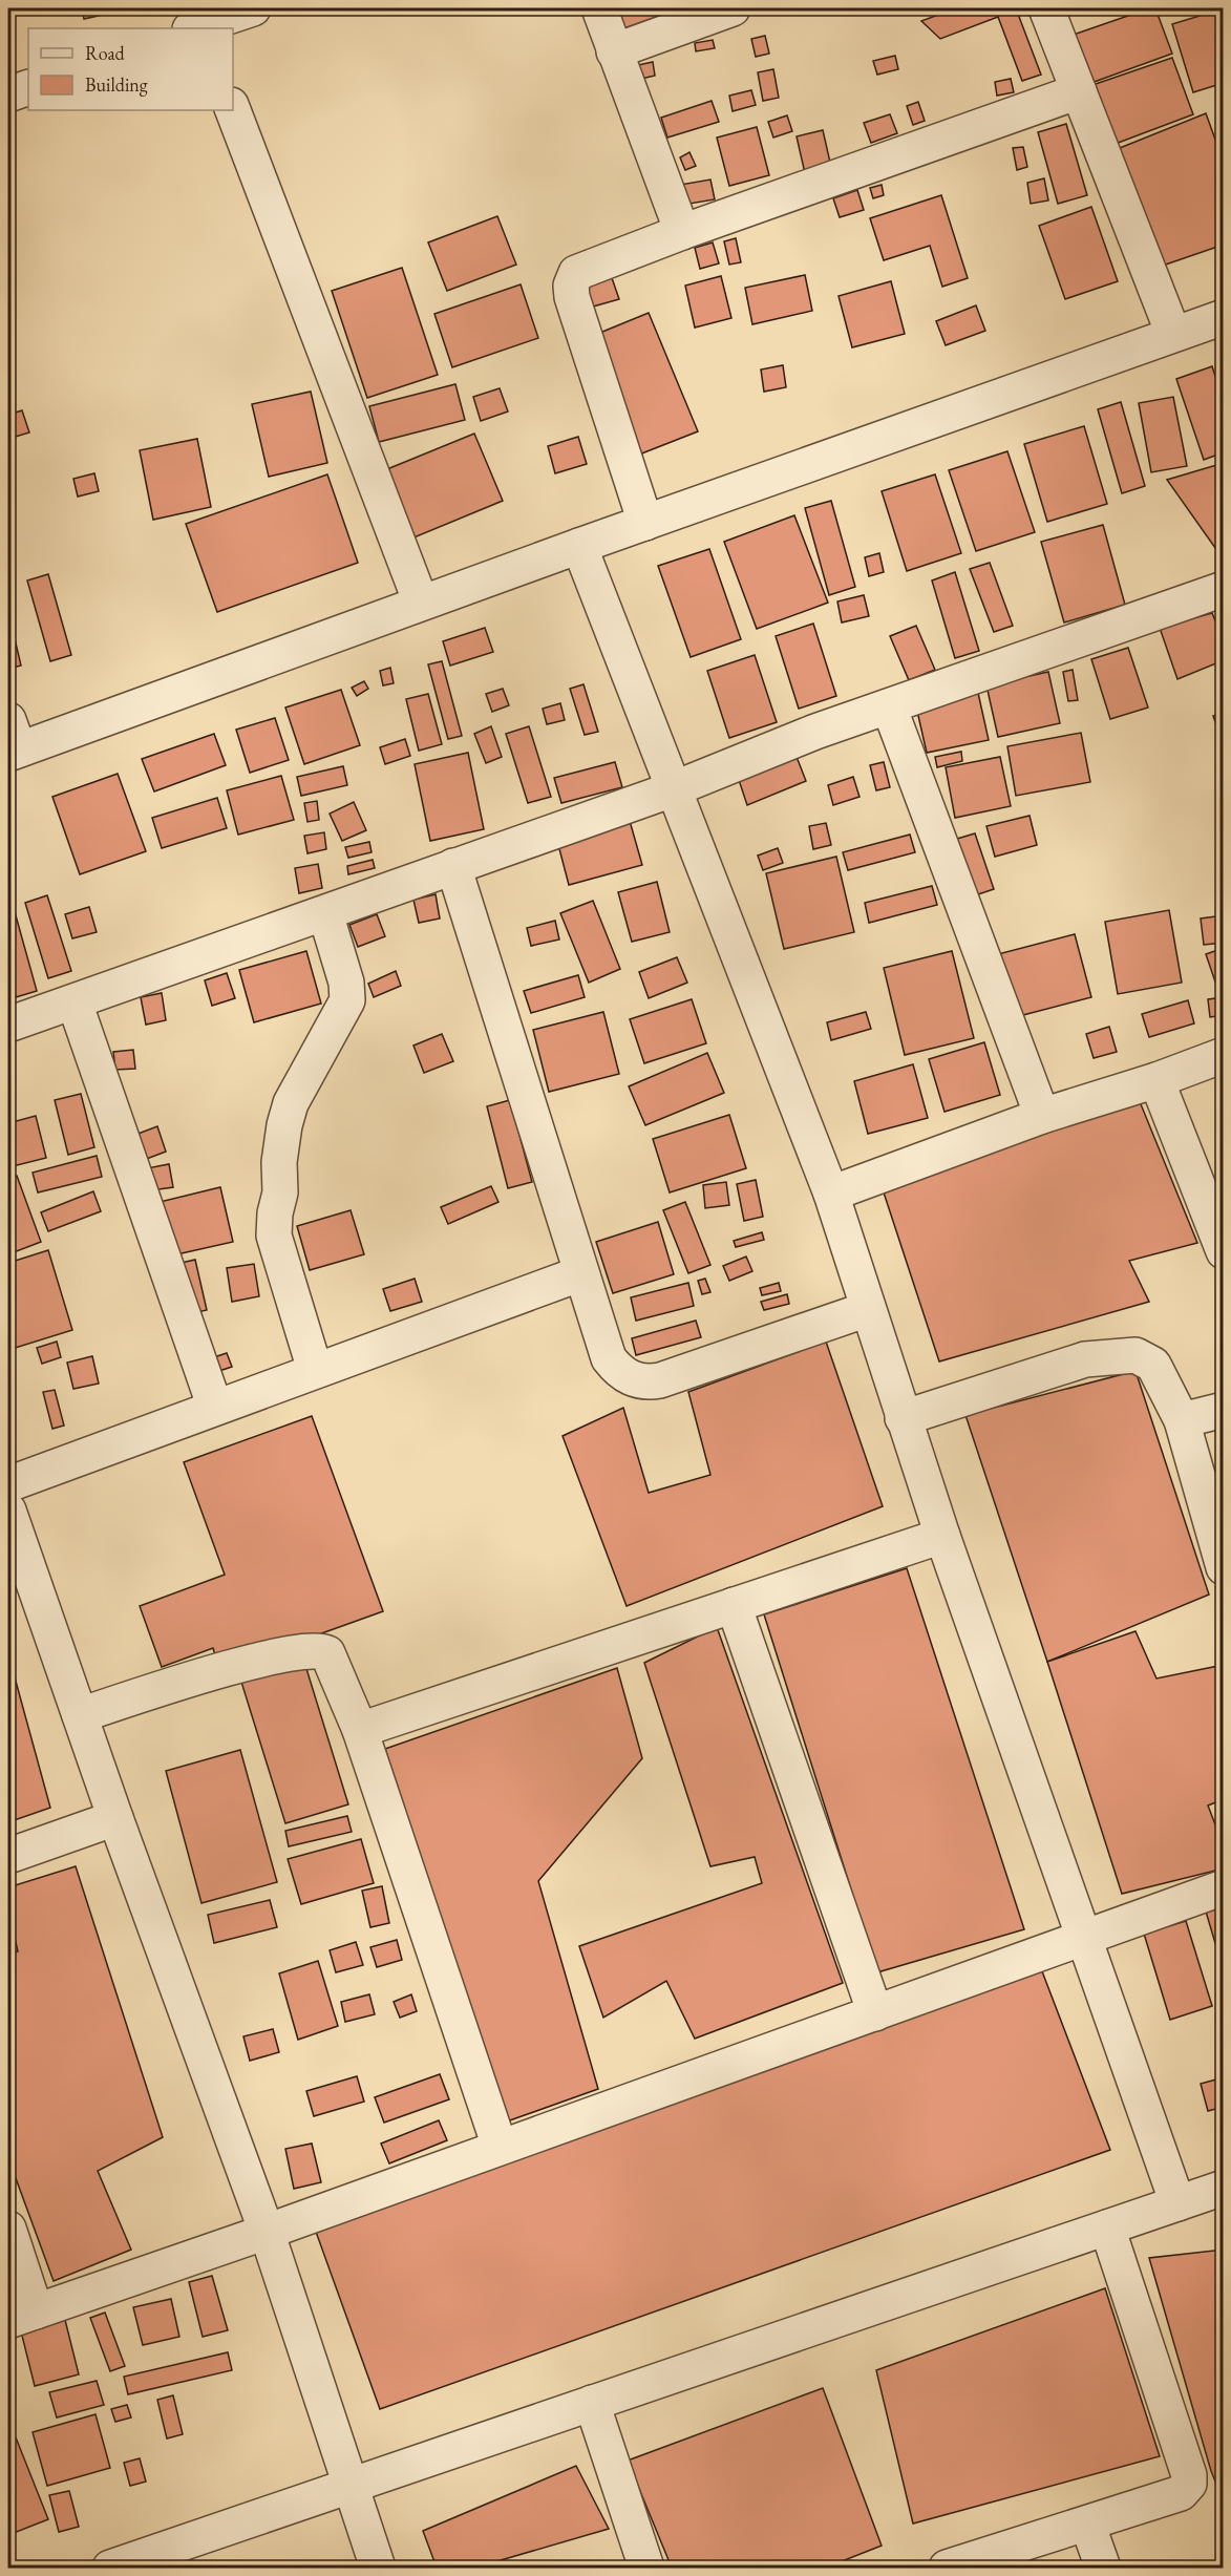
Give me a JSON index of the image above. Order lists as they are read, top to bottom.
{
  "legend": ["Road", "Building"]
}
